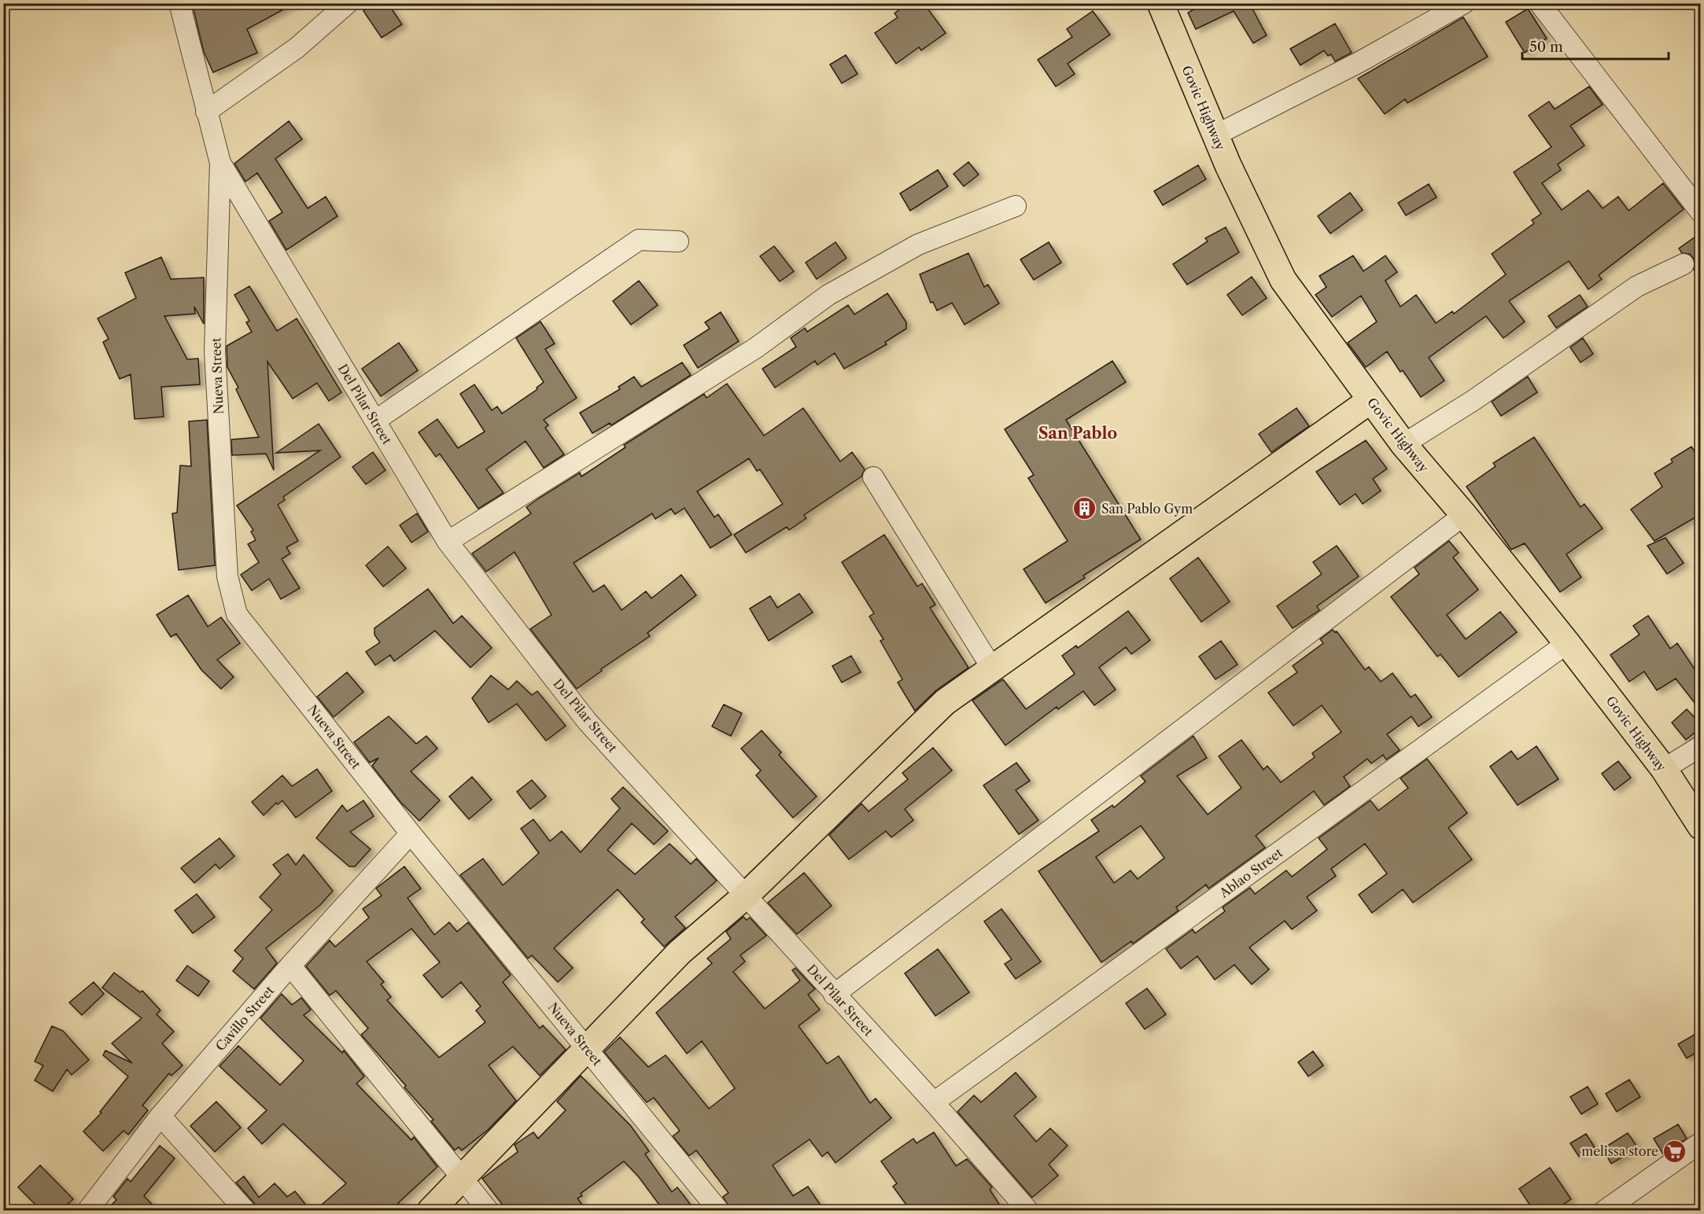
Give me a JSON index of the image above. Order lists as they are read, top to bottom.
{
  "streets": {
    "main road": ["Govic Highway"],
    "street": [
      "Nueva Street",
      "Del Pilar Street",
      "Ablao Street",
      "Cavillo Street"
    ]
  },
  "crossings": [
    ["Govic Highway", "Ablao Street"],
    ["Nueva Street", "Del Pilar Street"],
    ["Nueva Street", "Cavillo Street"],
    ["Del Pilar Street", "Ablao Street"]
  ],
  "districts": ["San Pablo"],
  "places": {
    "building": ["San Pablo Gym"],
    "supermarket": ["melissa store"]
  },
  "scale_bar": "50 m"
}
